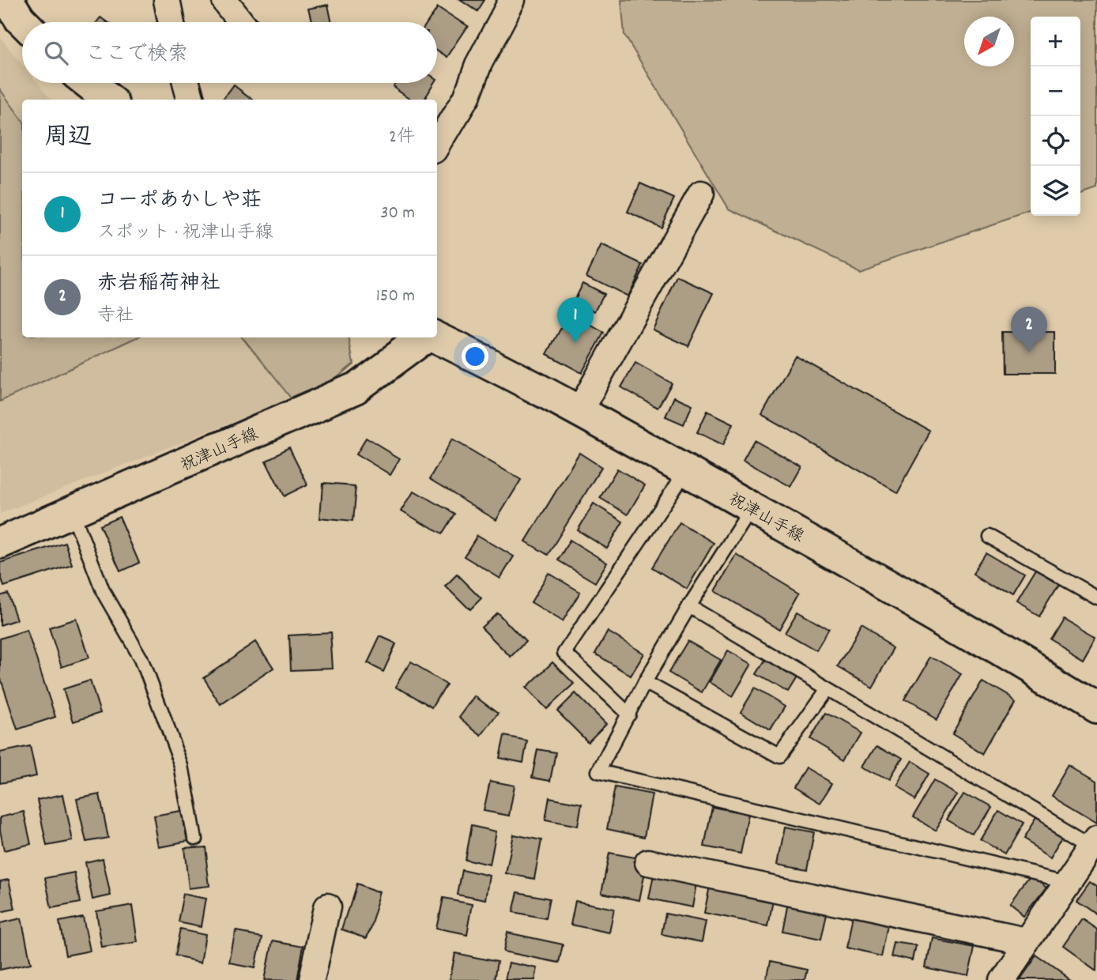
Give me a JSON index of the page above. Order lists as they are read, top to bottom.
{
  "streets": {
    "street": ["祝津山手線"]
  },
  "north": "bottom left",
  "page": {
    "map_buttons": ["+", "−"],
    "search": "ここで検索",
    "heading": ["周辺", "2件"],
    "list": [
      {
        "mark": "1",
        "name": "コーポあかしや荘",
        "note": "スポット · 祝津山手線",
        "value": "30 m"
      },
      {
        "mark": "2",
        "name": "赤岩稲荷神社",
        "note": "寺社",
        "value": "150 m"
      }
    ],
    "pins": ["1", "2"]
  }
}
